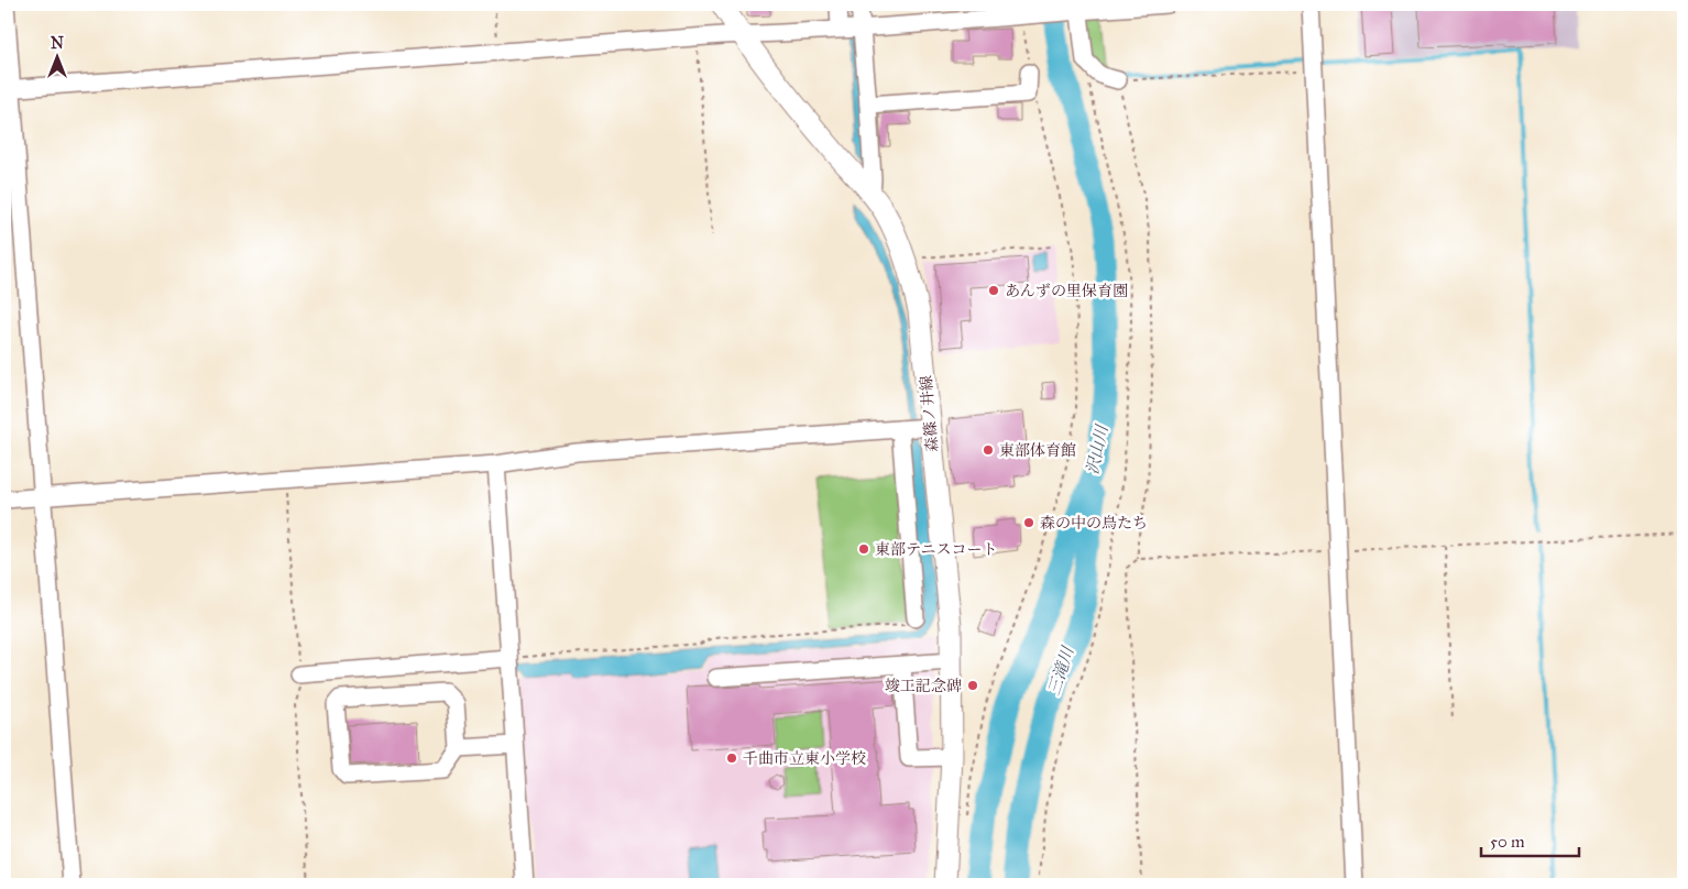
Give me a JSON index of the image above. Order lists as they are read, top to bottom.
{
  "streets": {
    "main road": ["森篠ノ井線"]
  },
  "water": ["沢山川", "三滝川"],
  "places": [
    "あんずの里保育園",
    "東部体育館",
    "森の中の鳥たち",
    "東部テニスコート",
    "竣工記念碑",
    "千曲市立東小学校"
  ],
  "scale_bar": "50 m",
  "north": "top"
}
